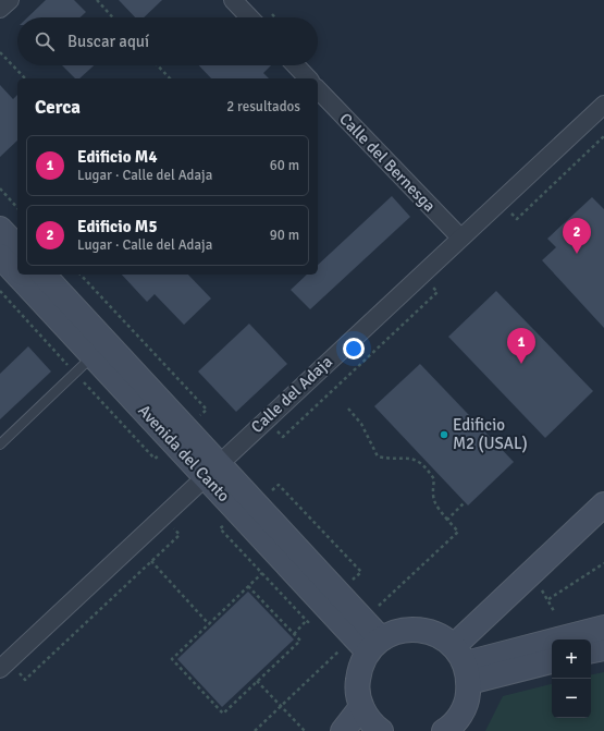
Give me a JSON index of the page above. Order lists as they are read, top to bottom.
{
  "streets": {
    "main road": ["Avenida del Canto"],
    "street": ["Calle del Bernesga", "Calle del Adaja"]
  },
  "crossings": [
    ["Calle del Bernesga", "Calle del Adaja"],
    ["Calle del Adaja", "Avenida del Canto"]
  ],
  "places": ["Edificio M2 (USAL)"],
  "page": {
    "search": "Buscar aquí",
    "heading": ["Cerca", "2 resultados"],
    "list": [
      {
        "mark": "1",
        "name": "Edificio M4",
        "note": "Lugar · Calle del Adaja",
        "value": "60 m"
      },
      {
        "mark": "2",
        "name": "Edificio M5",
        "note": "Lugar · Calle del Adaja",
        "value": "90 m"
      }
    ],
    "pins": ["2", "1"],
    "map_buttons": ["+", "−"]
  }
}
